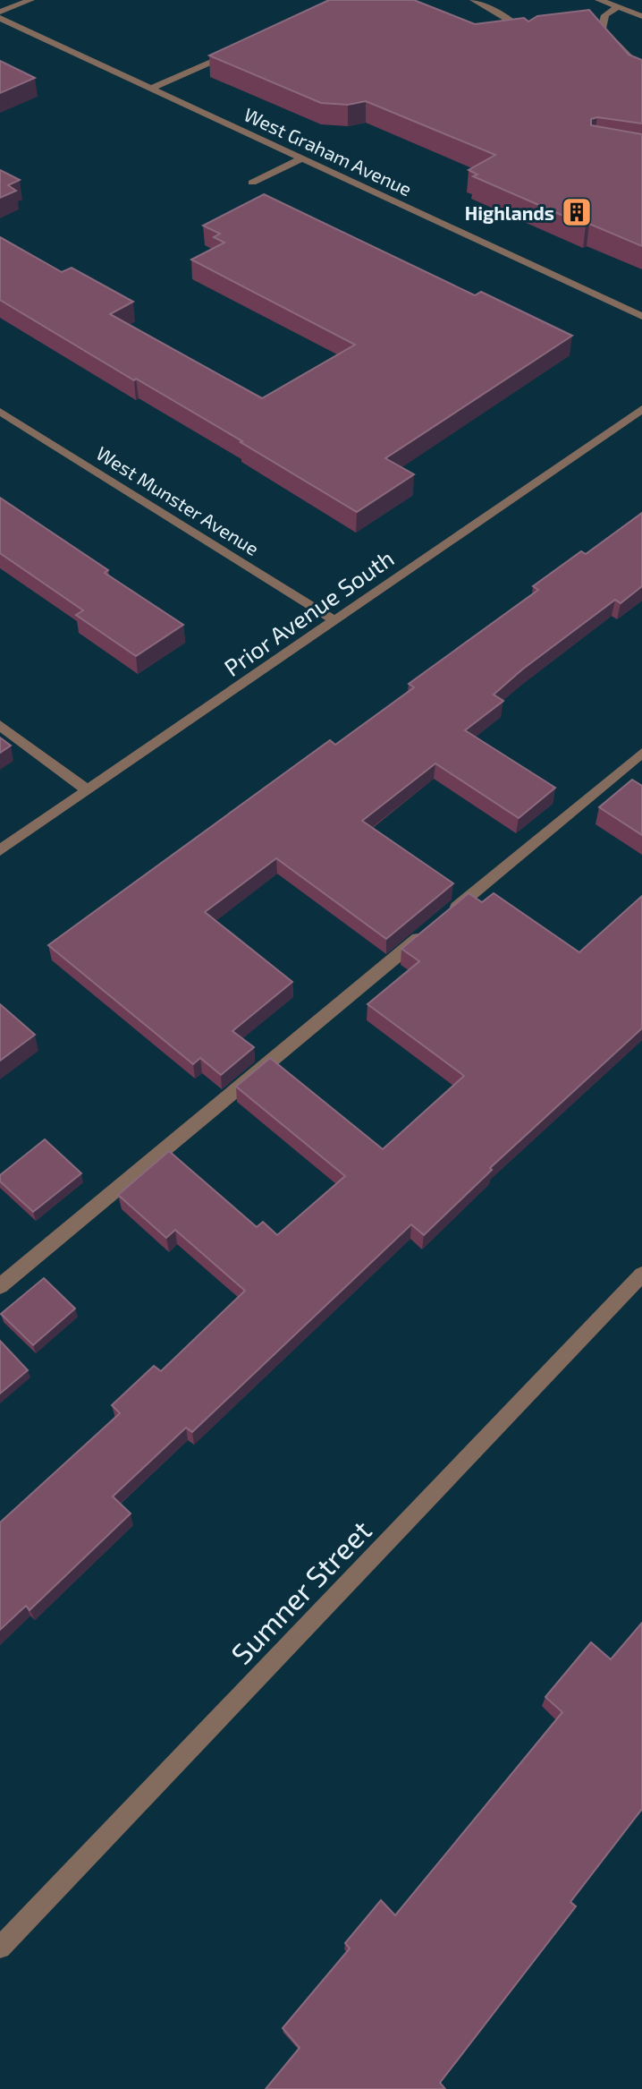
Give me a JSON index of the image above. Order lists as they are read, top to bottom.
{
  "streets": {
    "street": [
      "West Graham Avenue",
      "West Munster Avenue",
      "Prior Avenue South",
      "Sumner Street"
    ]
  },
  "crossings": [
    ["West Munster Avenue", "Prior Avenue South"]
  ],
  "places": {
    "building": ["Highlands"]
  }
}
